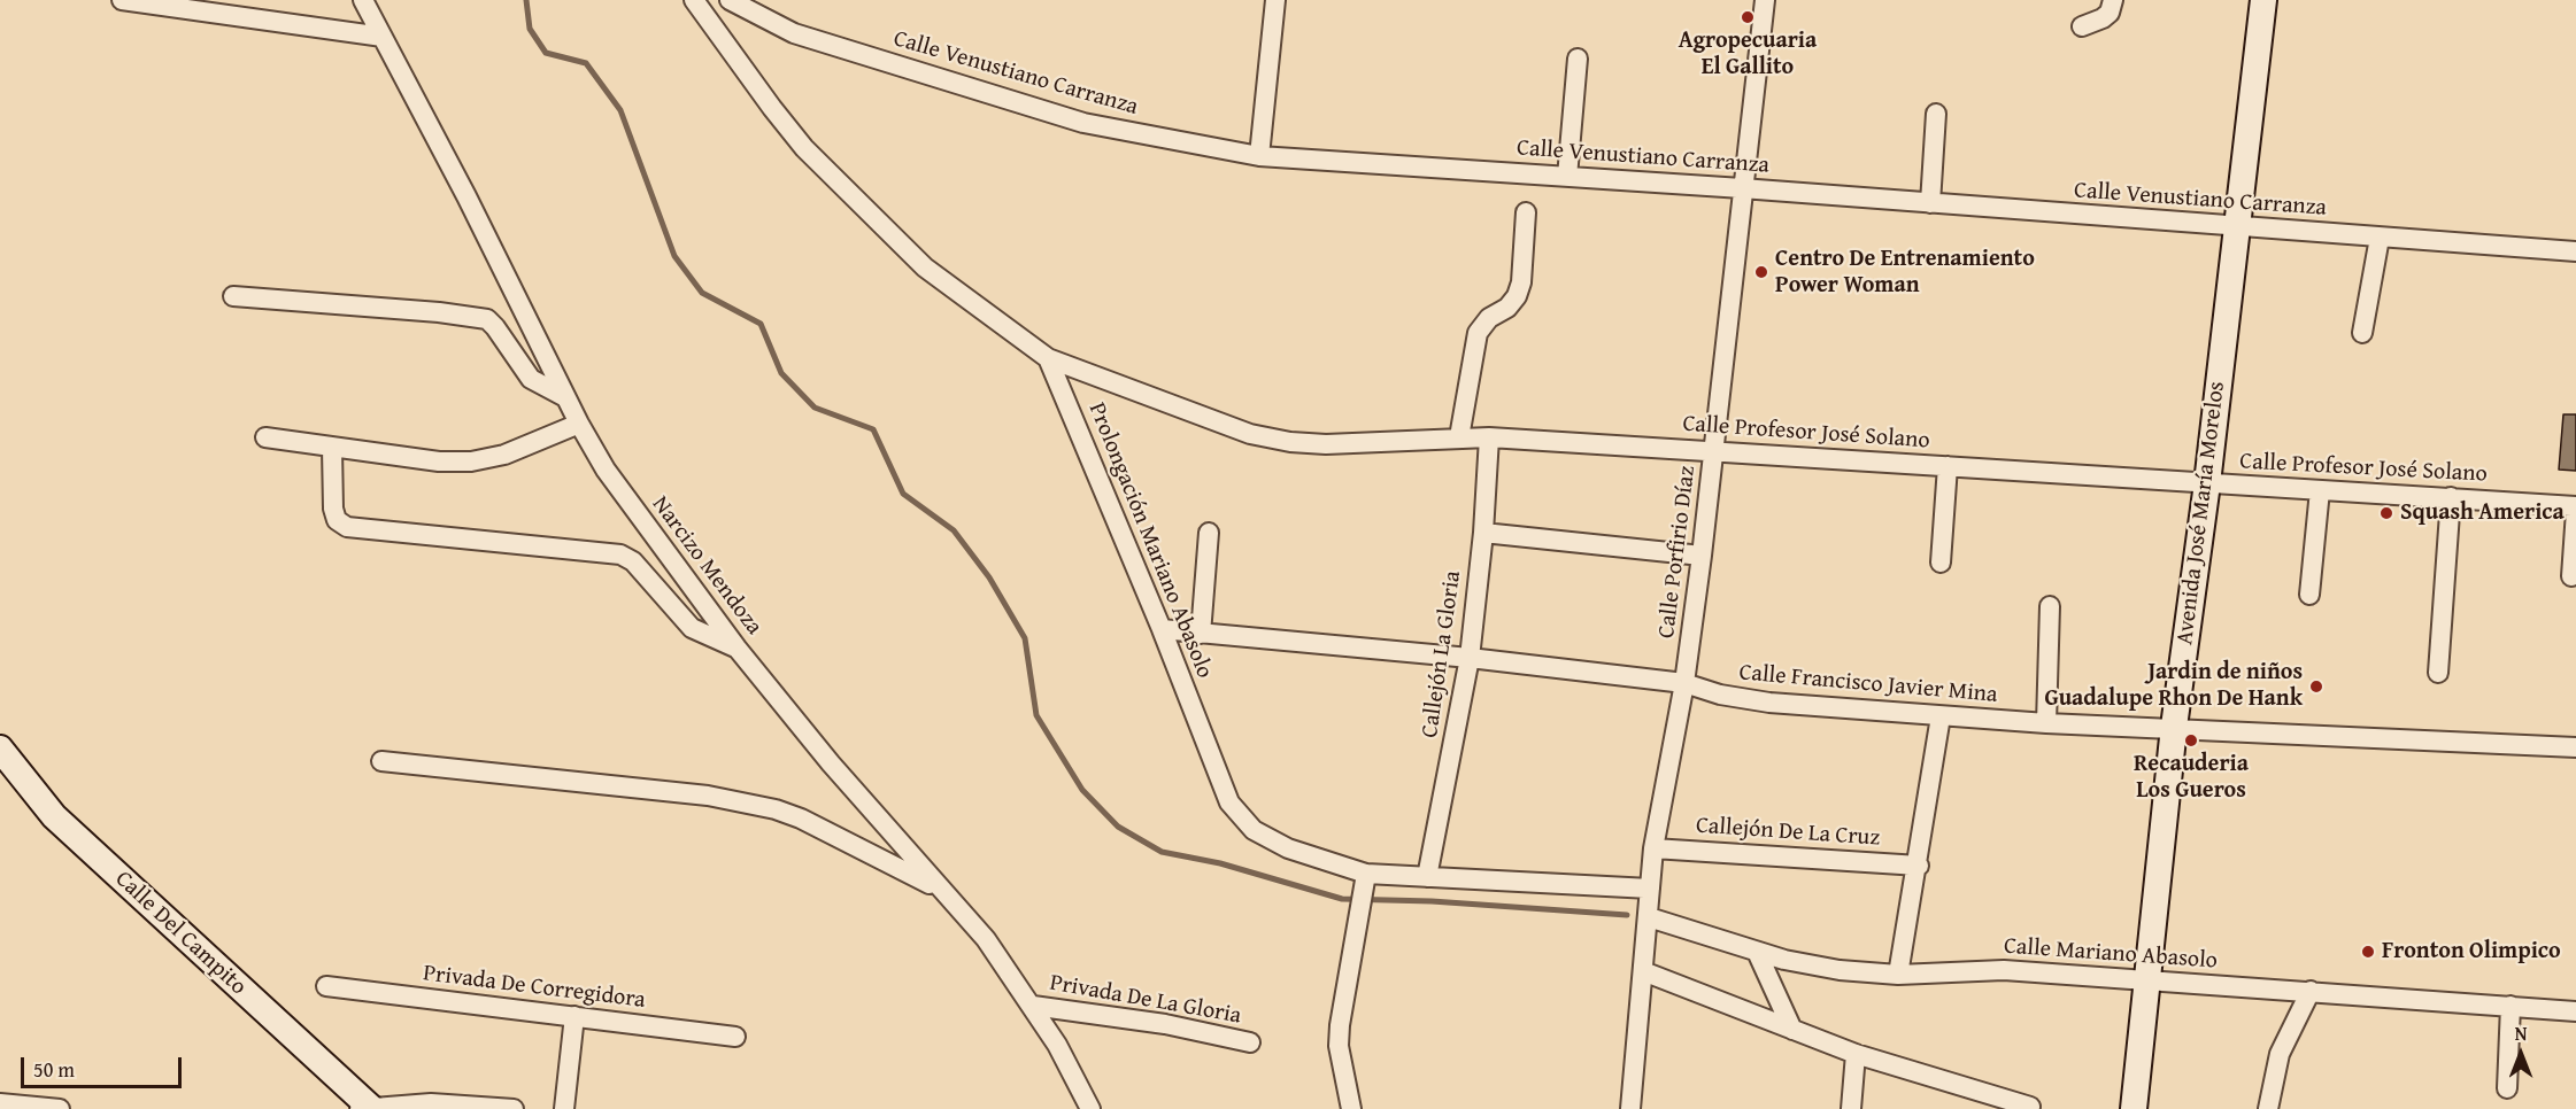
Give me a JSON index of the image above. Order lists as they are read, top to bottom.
{
  "streets": {
    "main road": ["Avenida José María Morelos", "Calle Del Campito"],
    "street": [
      "Calle Venustiano Carranza",
      "Calle Profesor José Solano",
      "Prolongación Mariano Abasolo",
      "Calle Porfirio Díaz",
      "Narcizo Mendoza",
      "Callejón La Gloria",
      "Calle Francisco Javier Mina",
      "Callejón De La Cruz",
      "Calle Mariano Abasolo",
      "Privada De Corregidora",
      "Privada De La Gloria"
    ]
  },
  "crossings": [
    ["Calle Venustiano Carranza", "Avenida José María Morelos"],
    ["Calle Venustiano Carranza", "Calle Porfirio Díaz"],
    ["Calle Profesor José Solano", "Avenida José María Morelos"],
    ["Calle Profesor José Solano", "Prolongación Mariano Abasolo"],
    ["Calle Profesor José Solano", "Calle Porfirio Díaz"],
    ["Calle Profesor José Solano", "Callejón La Gloria"],
    ["Avenida José María Morelos", "Calle Francisco Javier Mina"],
    ["Avenida José María Morelos", "Calle Mariano Abasolo"],
    ["Prolongación Mariano Abasolo", "Calle Porfirio Díaz"],
    ["Prolongación Mariano Abasolo", "Callejón La Gloria"],
    ["Prolongación Mariano Abasolo", "Calle Francisco Javier Mina"],
    ["Calle Porfirio Díaz", "Calle Francisco Javier Mina"],
    ["Calle Porfirio Díaz", "Callejón De La Cruz"],
    ["Calle Porfirio Díaz", "Calle Mariano Abasolo"],
    ["Narcizo Mendoza", "Privada De La Gloria"],
    ["Callejón La Gloria", "Calle Francisco Javier Mina"]
  ],
  "places": [
    "Agropecuaria El Gallito",
    "Centro De Entrenamiento Power Woman",
    "Squash America",
    "Jardin de niños Guadalupe Rhon De Hank",
    "Recauderia Los Gueros",
    "Fronton Olimpico"
  ],
  "scale_bar": "50 m",
  "north": "top"
}
